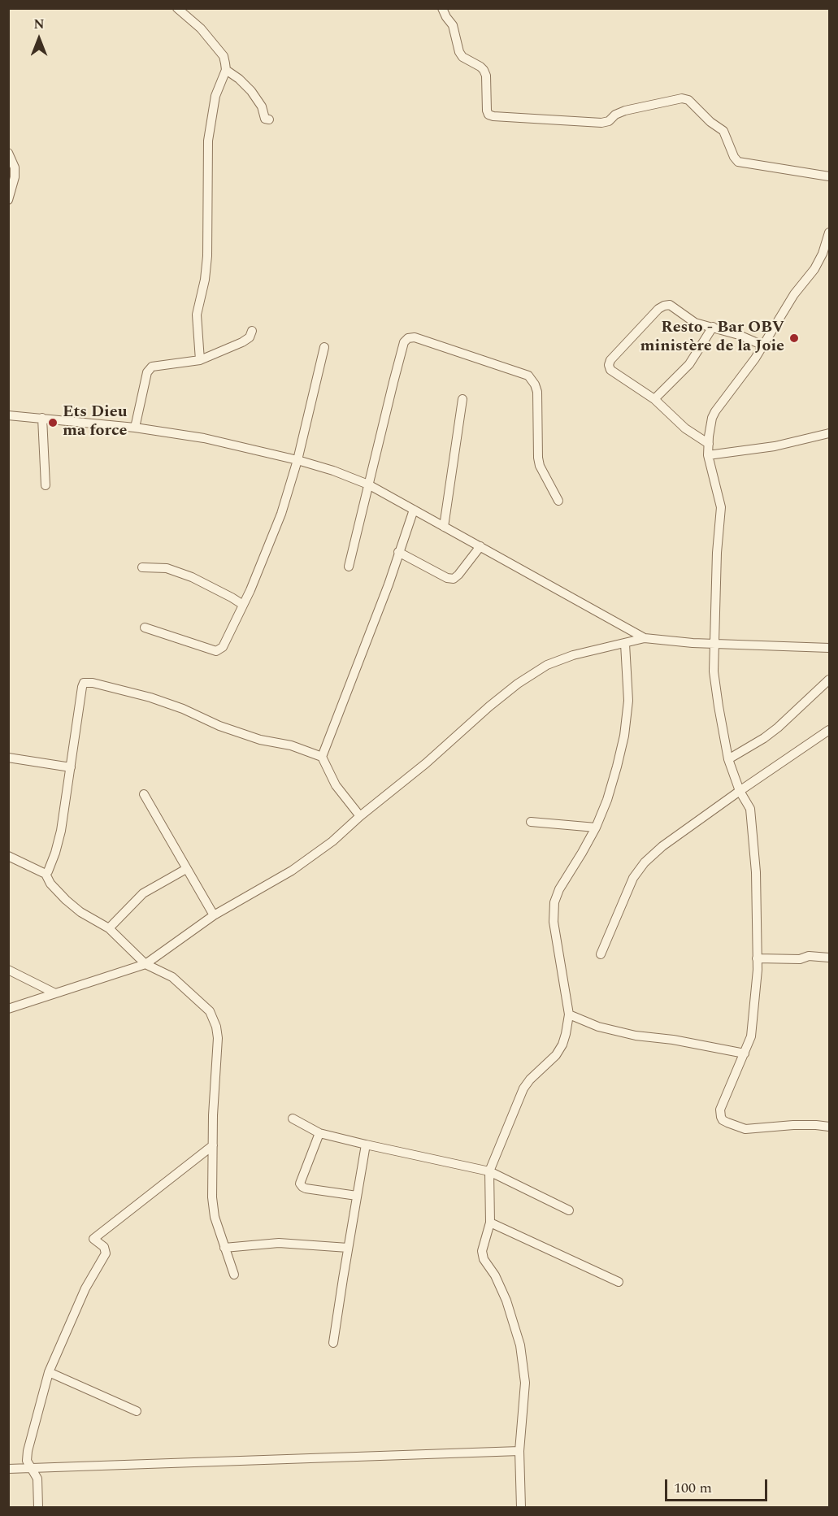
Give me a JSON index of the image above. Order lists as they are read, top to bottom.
{
  "places": ["Resto - Bar OBV ministère de la Joie", "Ets Dieu ma force"],
  "scale_bar": "100 m",
  "north": "top"
}
